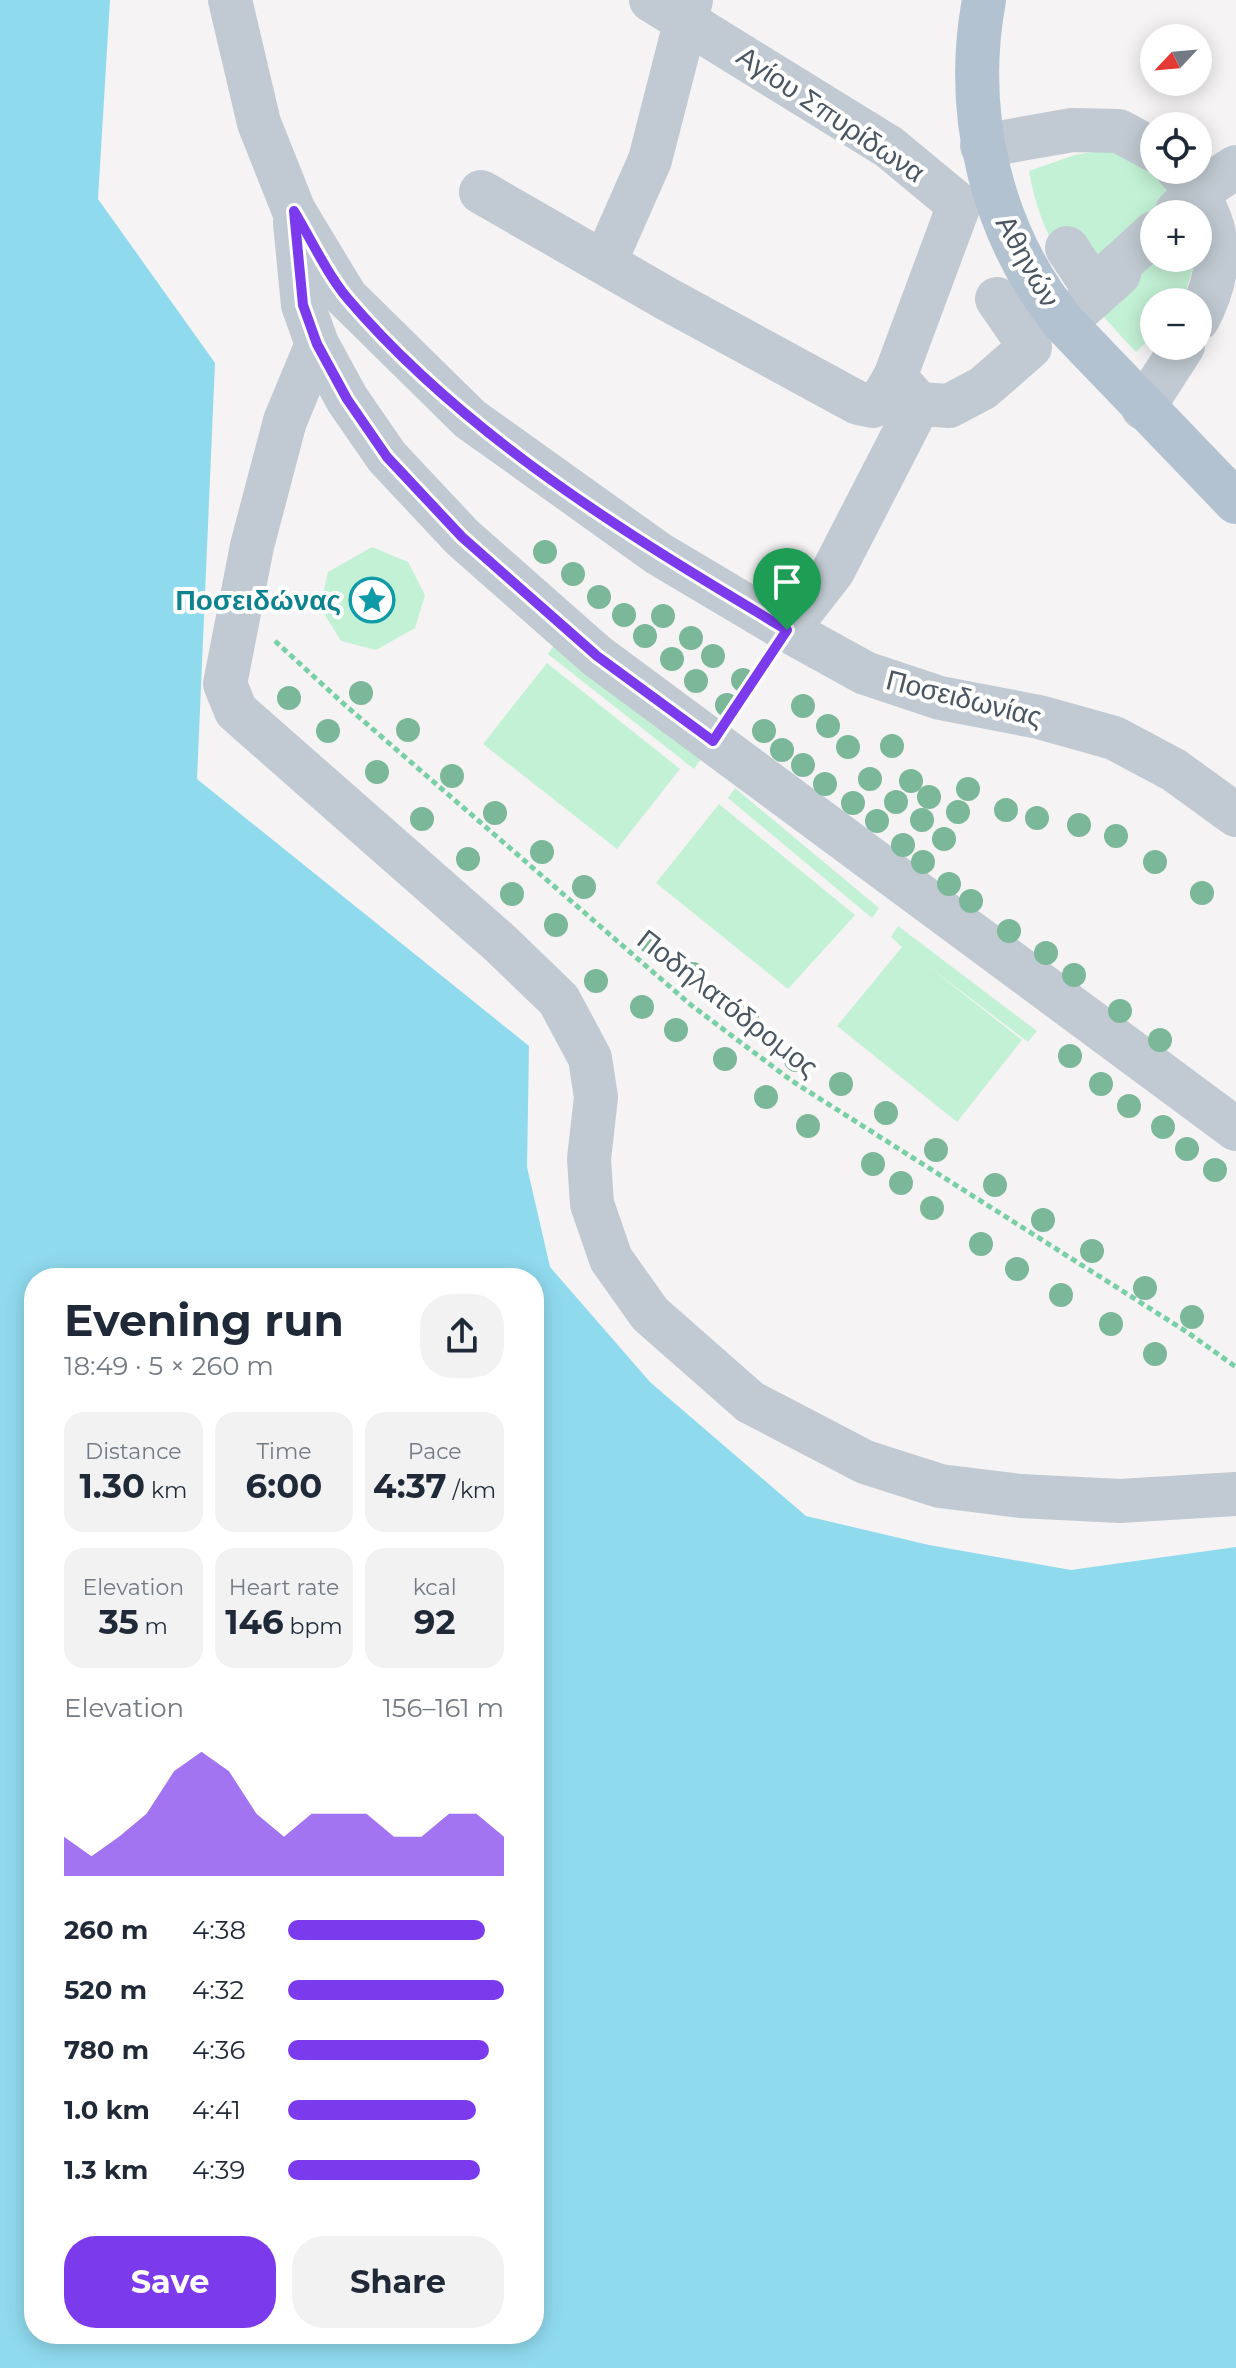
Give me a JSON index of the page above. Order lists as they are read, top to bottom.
{
  "streets": {
    "main road": ["Αθηνών"],
    "street": ["Αγίου Σπυρίδωνα", "Ποσειδωνίας"],
    "path": ["Ποδηλατόδρομος"]
  },
  "crossings": [
    ["Αγίου Σπυρίδωνα", "Αθηνών"]
  ],
  "places": {
    "place": ["Ποσειδώνας"]
  },
  "north": "bottom left",
  "page": {
    "map_buttons": ["+", "−"],
    "heading": ["Evening run", "18:49 · 5 × 260 m"],
    "stats": [
      ["Distance", "1.30 km"],
      ["Time", "6:00"],
      ["Pace", "4:37 /km"],
      ["Elevation", "35 m"],
      ["Heart rate", "146 bpm"],
      ["kcal", "92"]
    ],
    "chart": ["Elevation", "156–161 m"],
    "list": [
      {
        "name": "260 m",
        "note": "4:38"
      },
      {
        "name": "520 m",
        "note": "4:32"
      },
      {
        "name": "780 m",
        "note": "4:36"
      },
      {
        "name": "1.0 km",
        "note": "4:41"
      },
      {
        "name": "1.3 km",
        "note": "4:39"
      }
    ],
    "buttons": ["Save", "Share"]
  }
}
